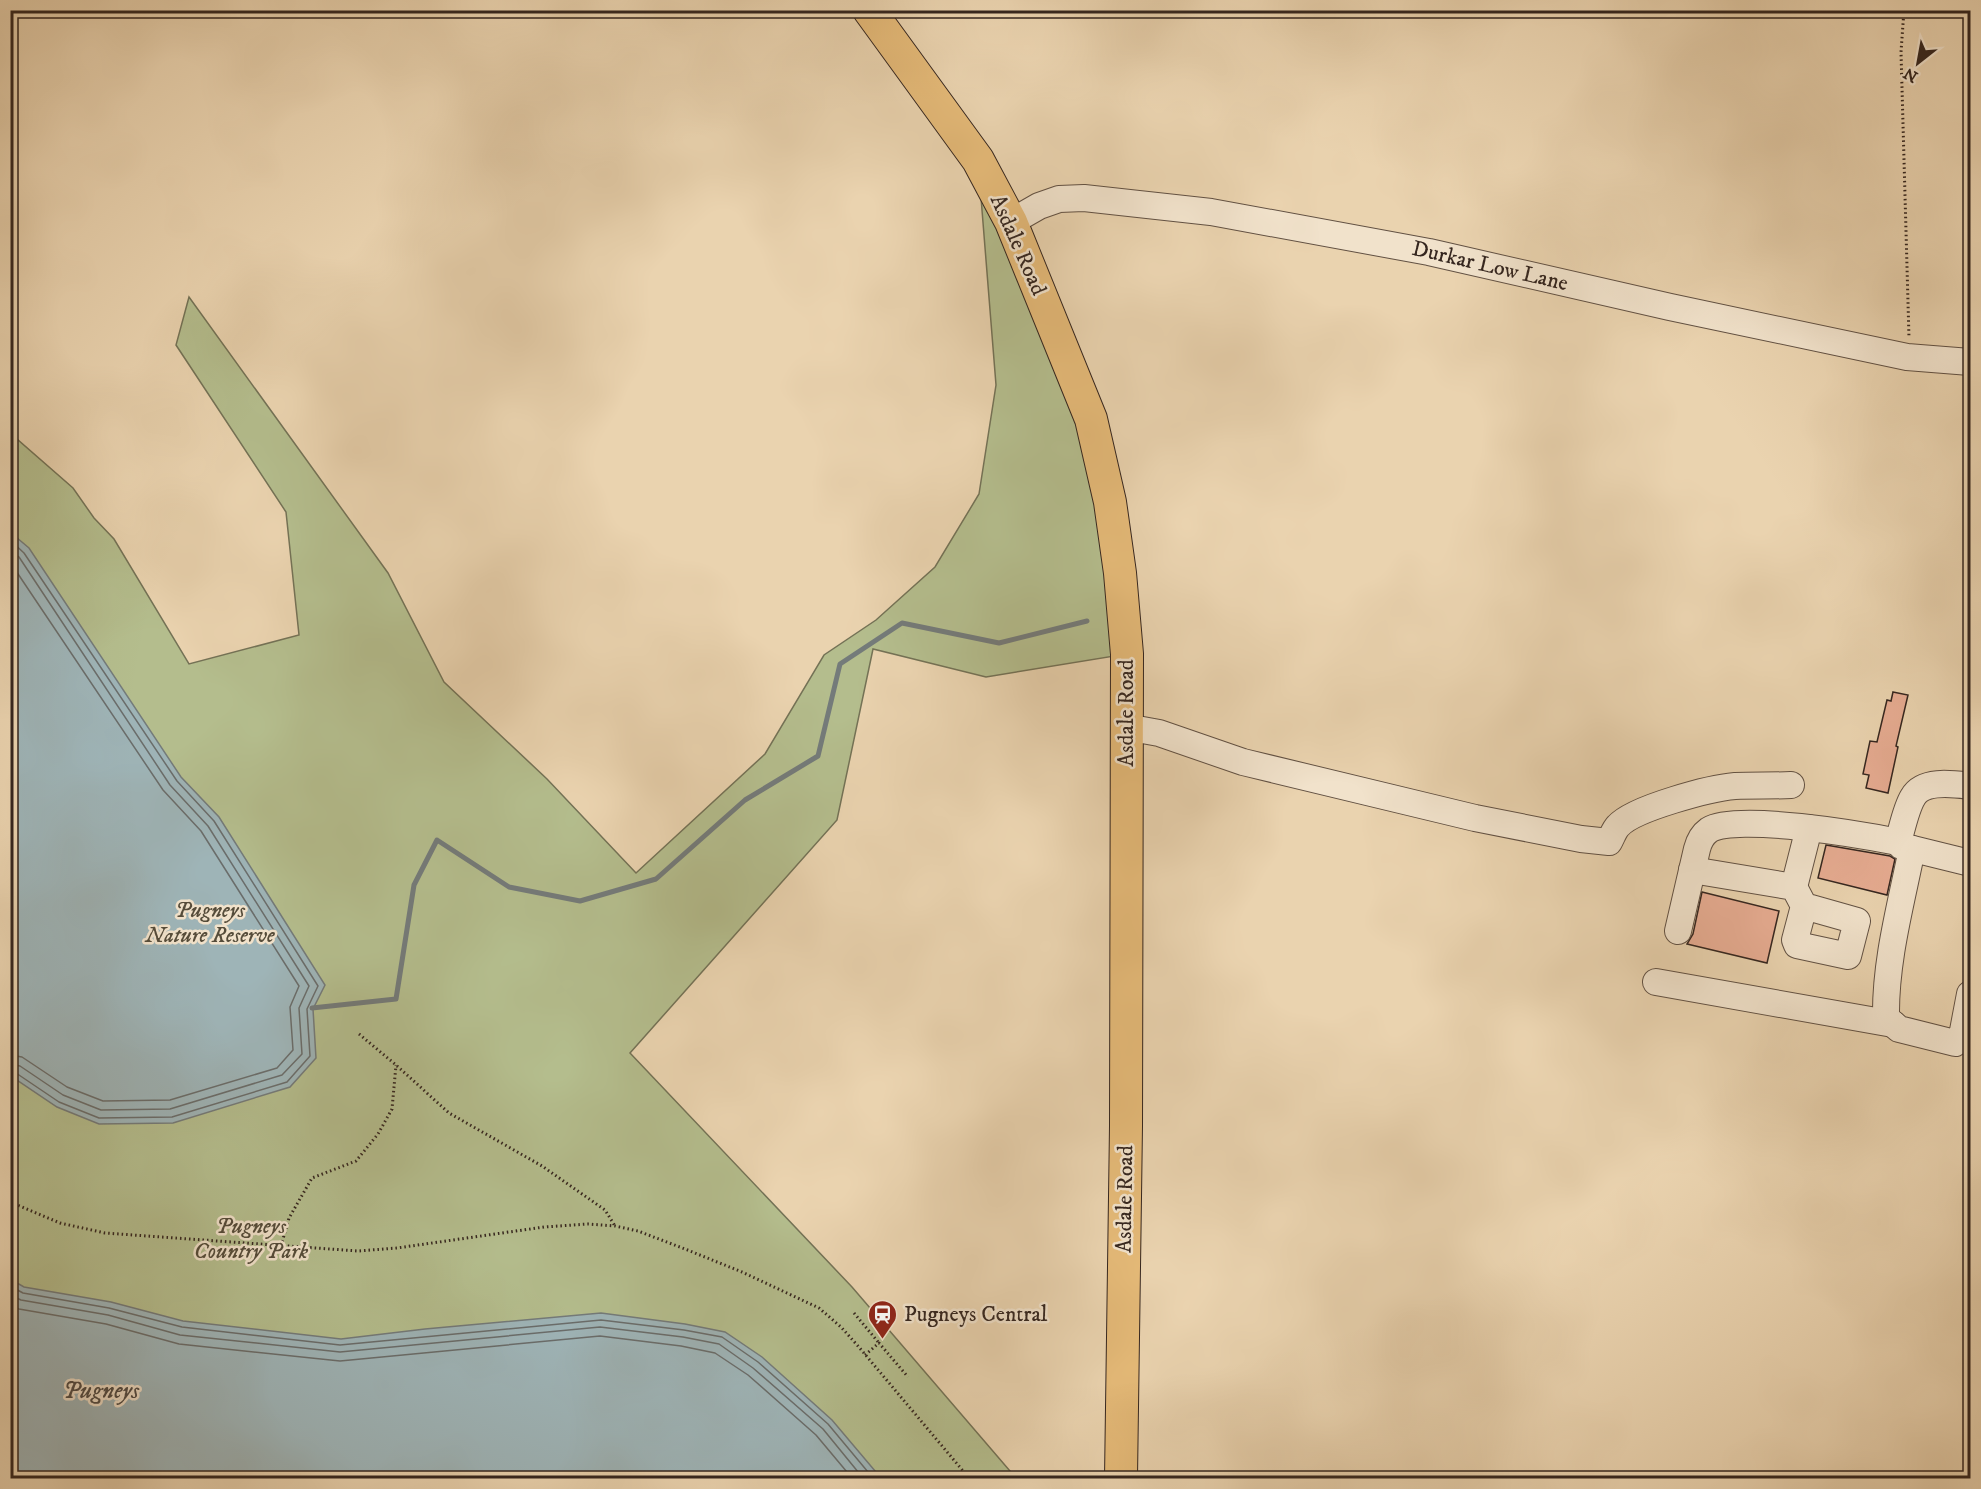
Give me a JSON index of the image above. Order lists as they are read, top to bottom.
{
  "streets": {
    "main road": ["Asdale Road"],
    "street": ["Durkar Low Lane"]
  },
  "crossings": [
    ["Asdale Road", "Durkar Low Lane"]
  ],
  "water": ["Pugneys"],
  "parks": ["Pugneys Nature Reserve", "Pugneys Country Park"],
  "places": {
    "station": ["Pugneys Central"]
  },
  "north": "bottom left"
}
